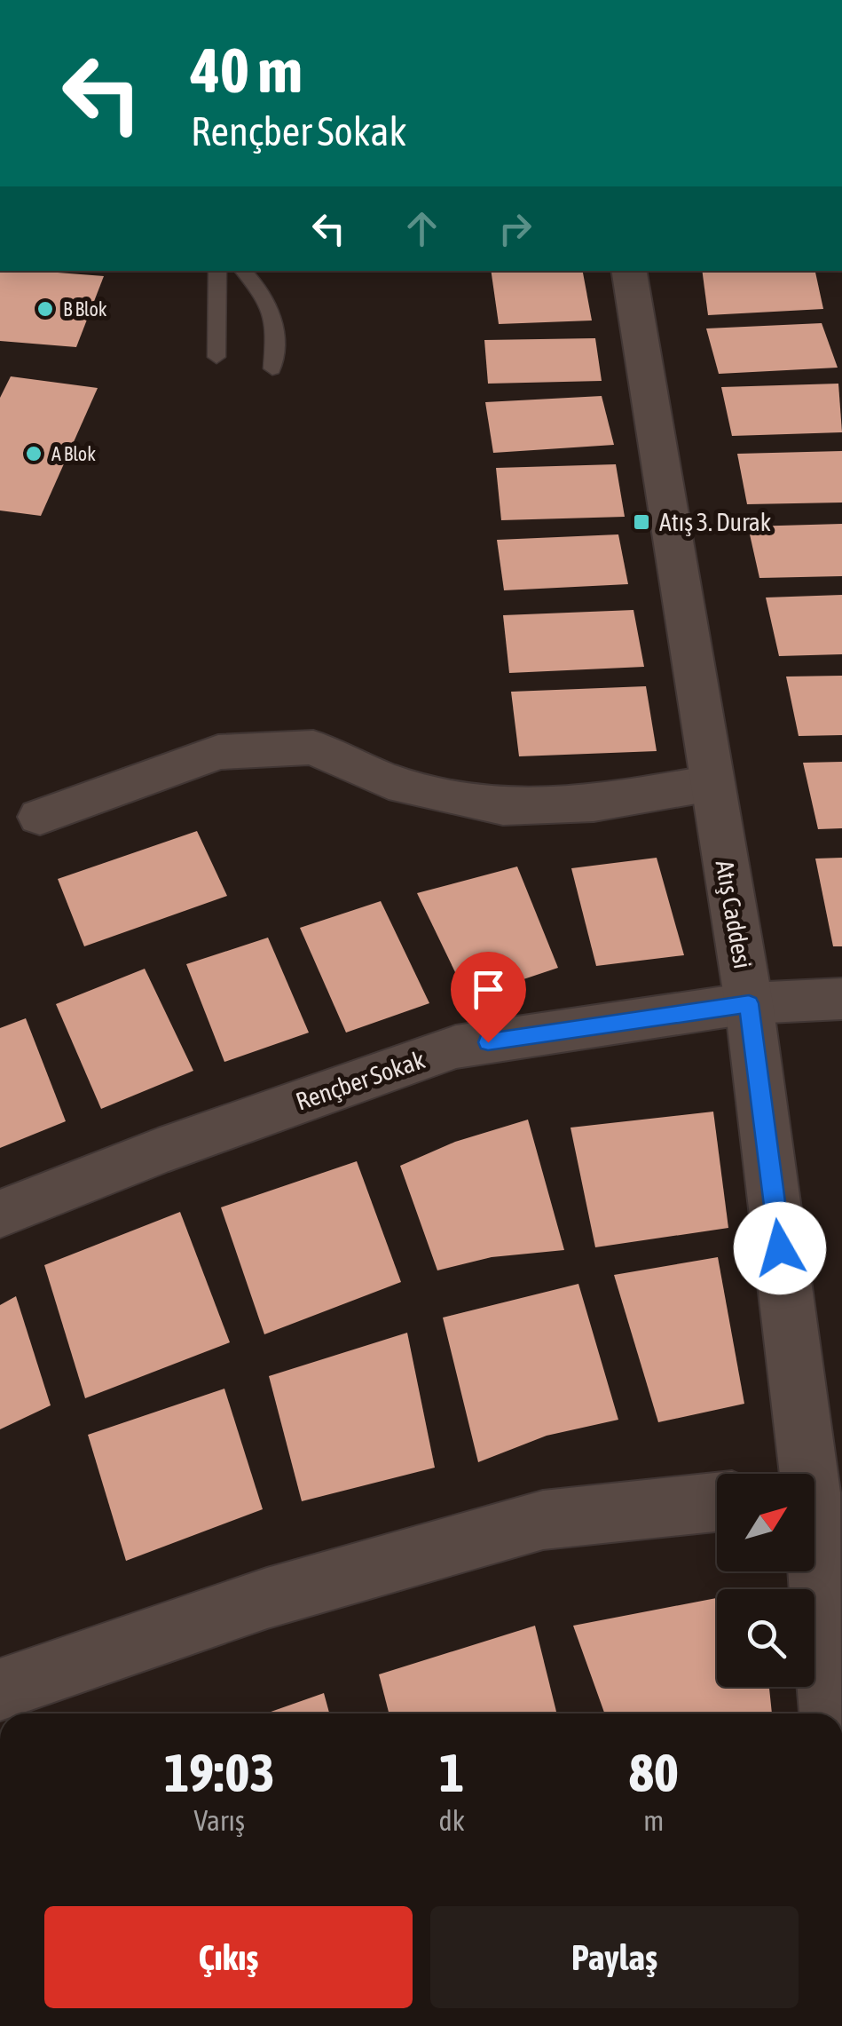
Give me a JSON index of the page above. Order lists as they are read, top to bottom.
{
  "streets": {
    "street": ["Atış Caddesi", "Rençber Sokak"]
  },
  "crossings": [
    ["Atış Caddesi", "Rençber Sokak"]
  ],
  "places": {
    "other": ["B Blok", "A Blok"],
    "transit": ["Atış 3. Durak"]
  },
  "north": "top right",
  "page": {
    "turn": ["40 m", "Rençber Sokak"],
    "eta": [
      "19:03",
      "Varış",
      "1",
      "dk",
      "80",
      "m"
    ],
    "buttons": ["Çıkış", "Paylaş"]
  }
}
